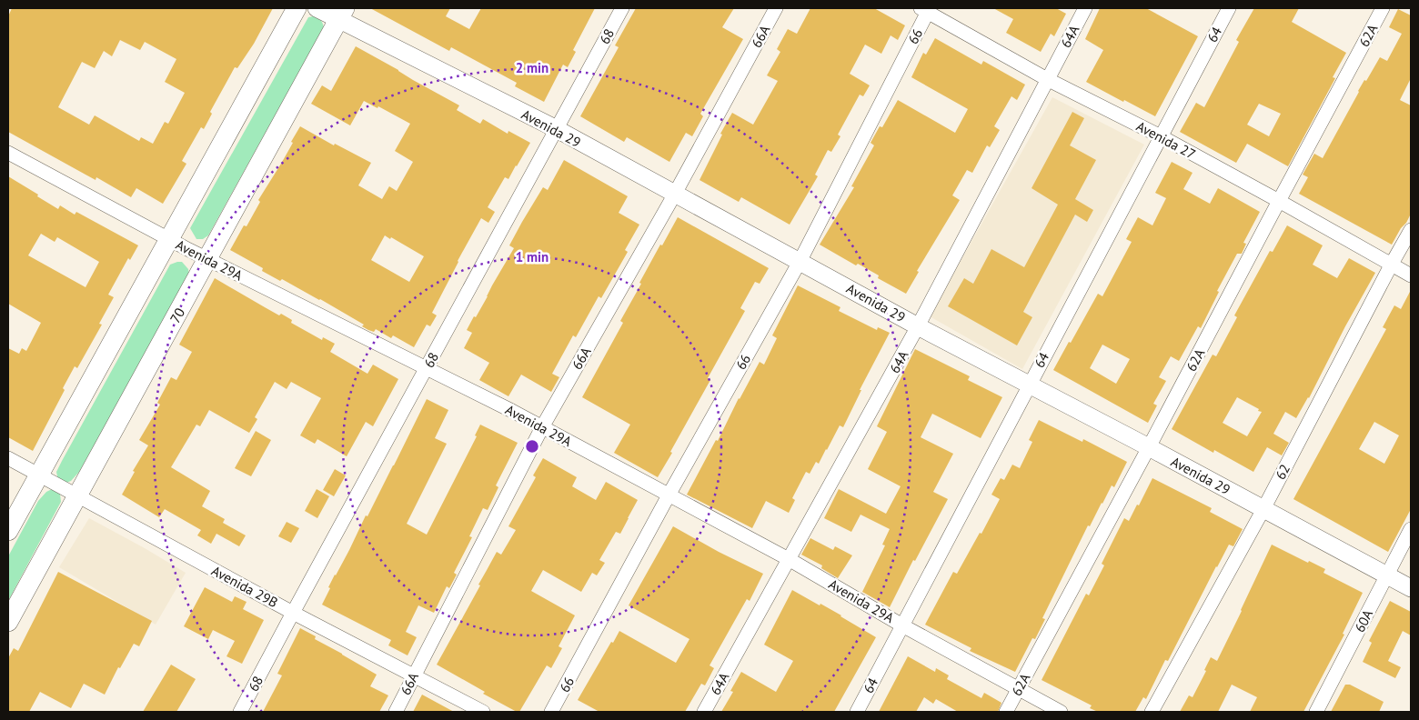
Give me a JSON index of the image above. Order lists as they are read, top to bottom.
{
  "streets": {
    "main road": ["70"],
    "street": [
      "64",
      "62A",
      "68",
      "66A",
      "66",
      "64A",
      "Avenida 29",
      "Avenida 27",
      "Avenida 29A",
      "62",
      "Avenida 29B",
      "60A"
    ]
  },
  "crossings": [
    ["64", "Avenida 29"],
    ["64", "Avenida 27"],
    ["64", "Avenida 29A"],
    ["62A", "Avenida 29"],
    ["62A", "Avenida 27"],
    ["62A", "Avenida 29A"],
    ["68", "Avenida 29"],
    ["68", "Avenida 29A"],
    ["68", "Avenida 29B"],
    ["66A", "Avenida 29"],
    ["66A", "Avenida 29A"],
    ["66A", "Avenida 29B"],
    ["66", "Avenida 29"],
    ["66", "Avenida 27"],
    ["66", "Avenida 29A"],
    ["64A", "Avenida 29"],
    ["64A", "Avenida 27"],
    ["64A", "Avenida 29A"],
    ["Avenida 29", "70"],
    ["Avenida 29", "62"],
    ["Avenida 29", "60A"],
    ["Avenida 27", "62"],
    ["Avenida 29A", "70"],
    ["70", "Avenida 29B"]
  ],
  "rings": ["2 min", "1 min"]
}
